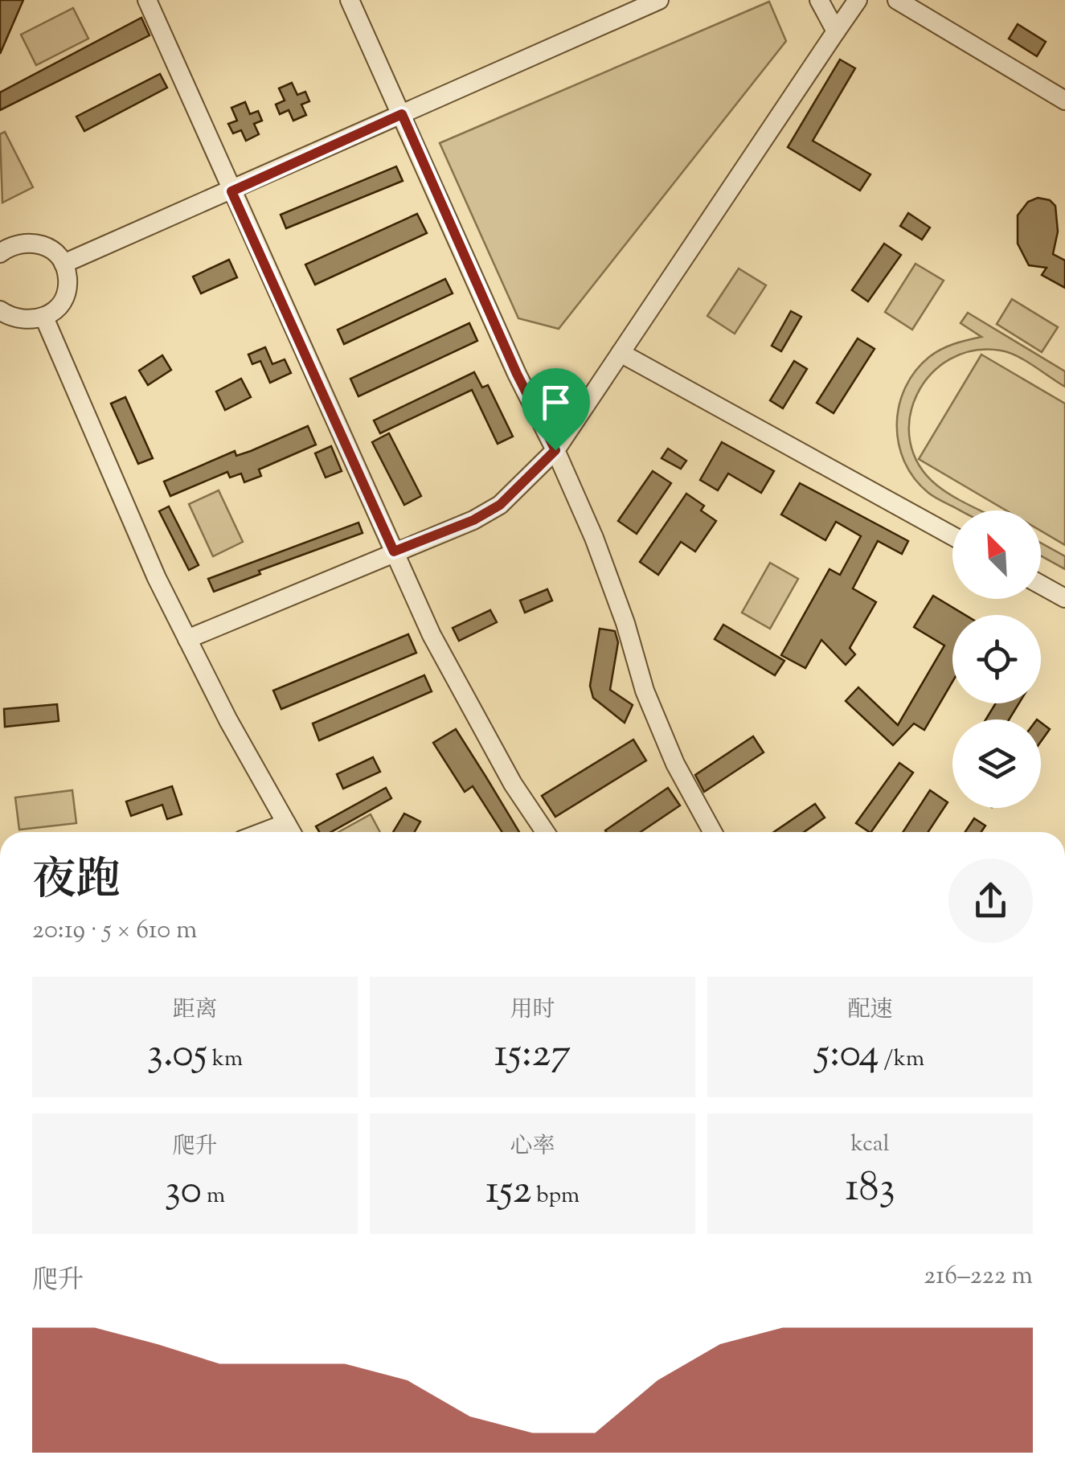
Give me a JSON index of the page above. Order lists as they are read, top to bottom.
{
  "north": "top left",
  "page": {
    "heading": ["夜跑", "20:19 · 5 × 610 m"],
    "stats": [
      ["距离", "3.05 km"],
      ["用时", "15:27"],
      ["配速", "5:04 /km"],
      ["爬升", "30 m"],
      ["心率", "152 bpm"],
      ["kcal", "183"]
    ],
    "chart": ["爬升", "216–222 m"]
  }
}
